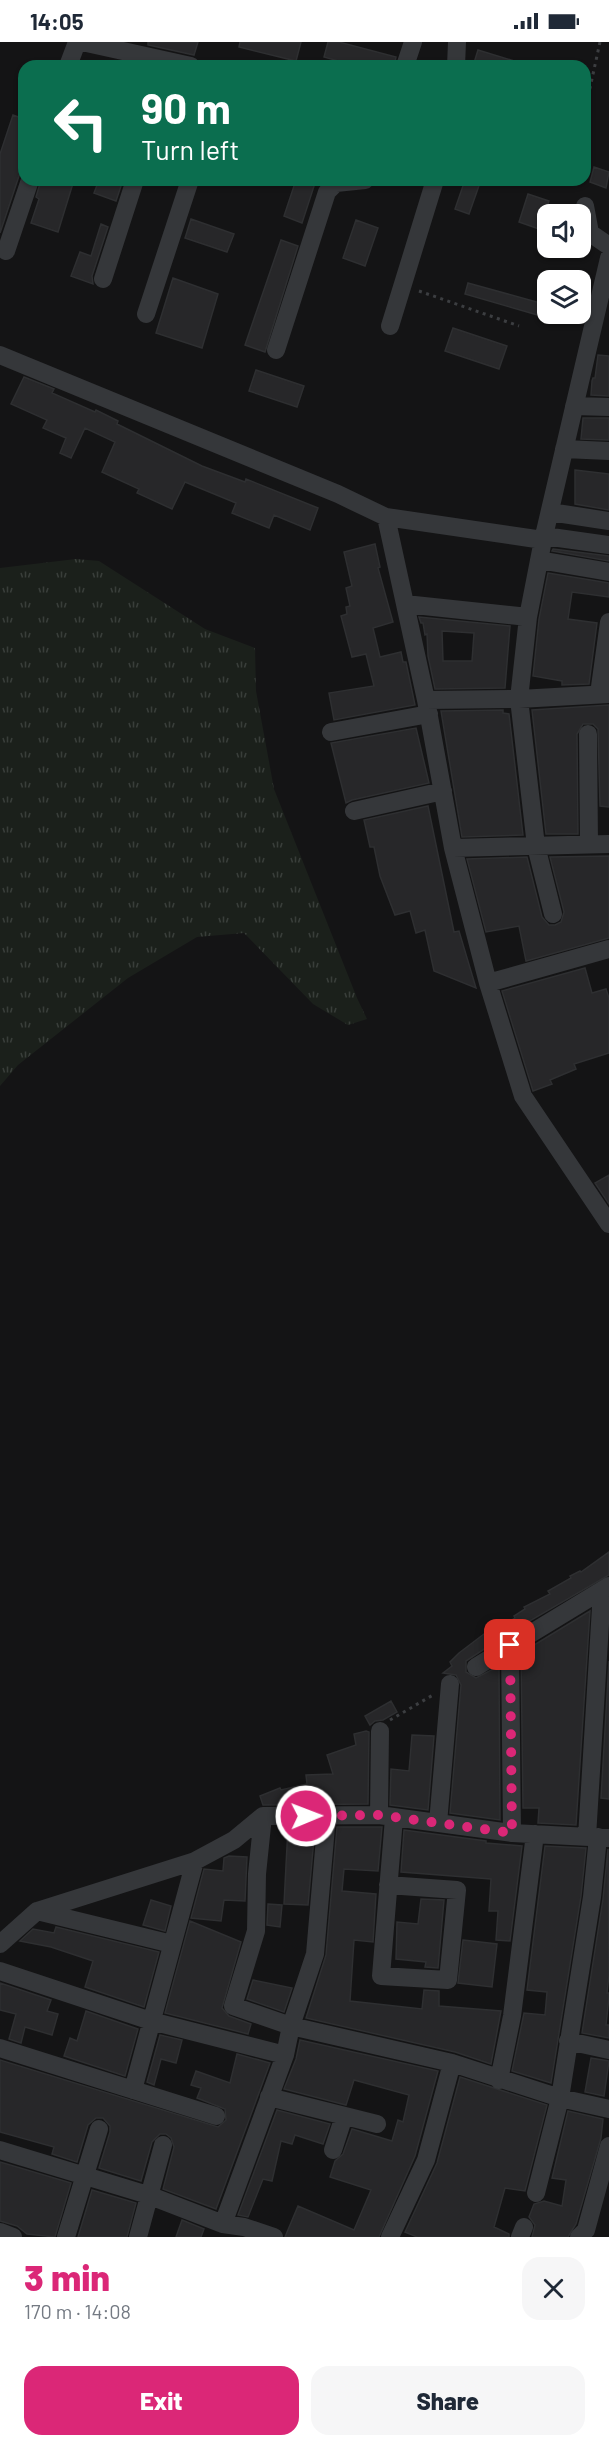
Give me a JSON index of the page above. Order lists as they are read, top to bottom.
{
  "page": {
    "status": "14:05",
    "turn": ["90 m", "Turn left"],
    "heading": ["3 min", "170 m · 14:08"],
    "buttons": ["Exit", "Share"]
  }
}
